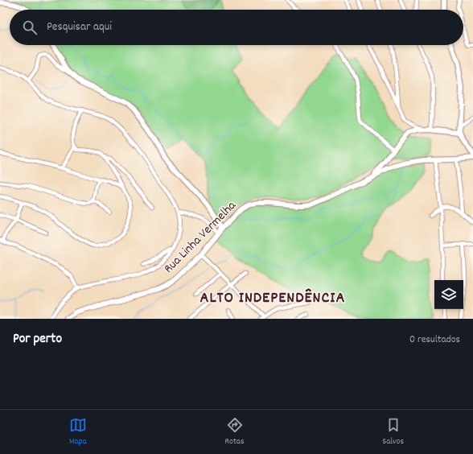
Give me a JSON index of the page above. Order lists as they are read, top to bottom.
{
  "streets": {
    "street": ["Rua Linha Vermelha"]
  },
  "districts": ["ALTO INDEPENDÊNCIA"],
  "page": {
    "search": "Pesquisar aqui",
    "heading": ["Por perto", "0 resultados"],
    "nav": ["Mapa", "Rotas", "Salvos"]
  }
}
